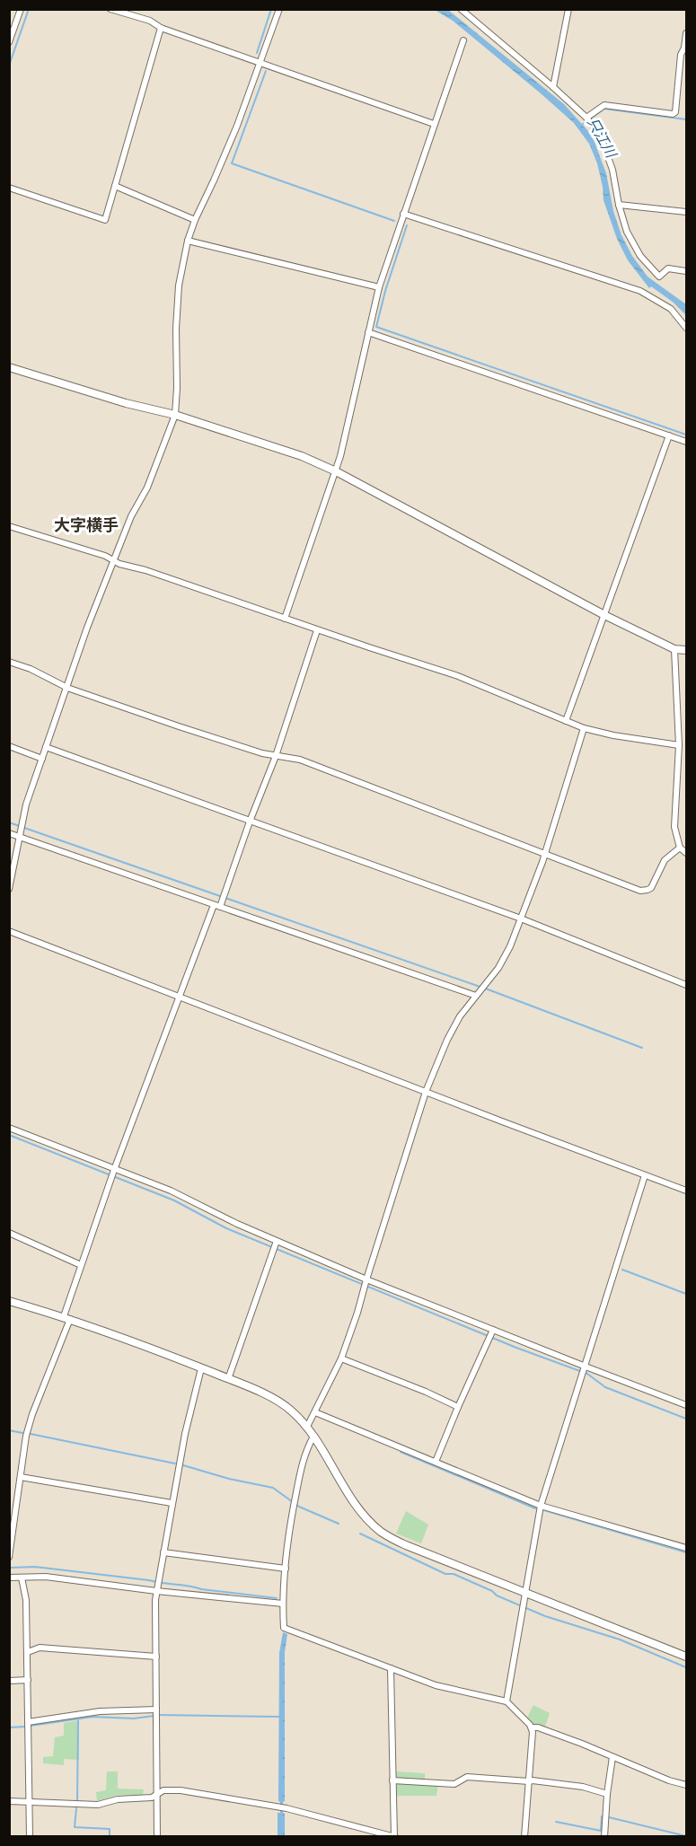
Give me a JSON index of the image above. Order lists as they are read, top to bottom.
{
  "districts": ["大字横手"],
  "water": ["只江川"]
}
